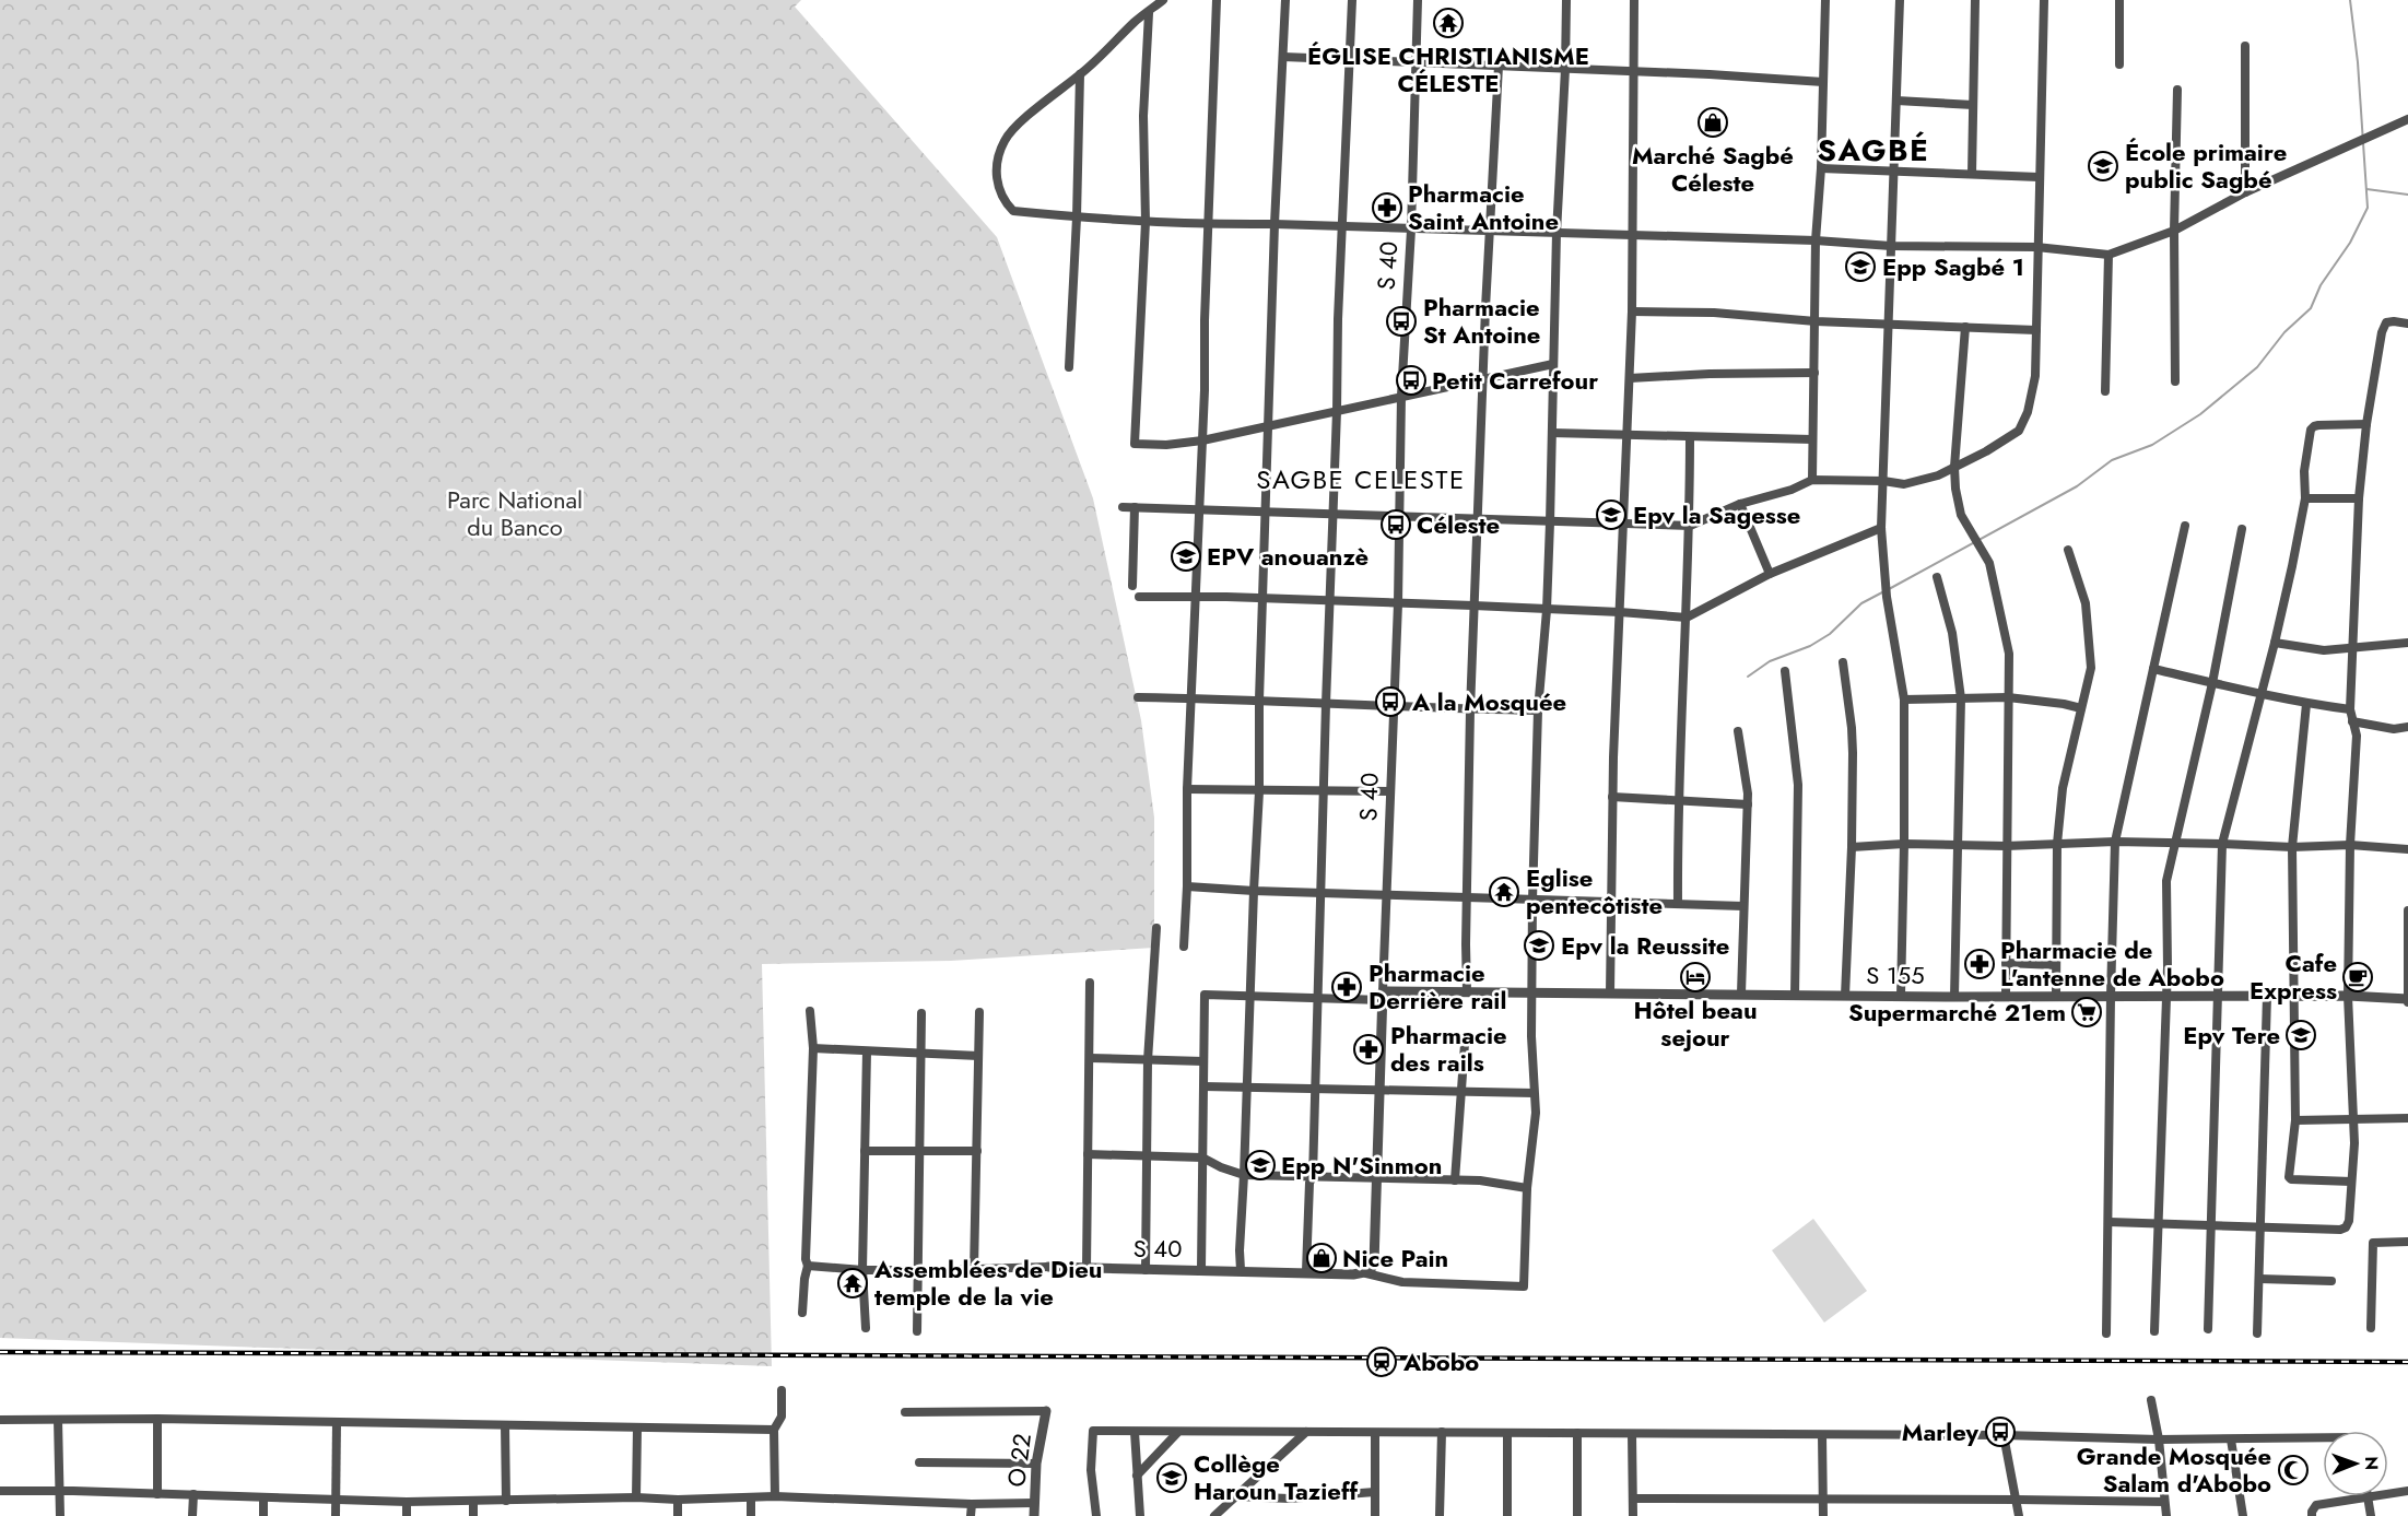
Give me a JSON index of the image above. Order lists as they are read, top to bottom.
{
  "streets": {
    "street": ["S 40", "S 155", "O 22"]
  },
  "crossings": [
    ["S 40", "S 155"]
  ],
  "districts": ["SAGBÉ", "SAGBE CELESTE"],
  "parks": ["Parc National du Banco"],
  "places": {
    "temple": ["ÉGLISE CHRISTIANISME CÉLESTE", "Eglise pentecôtiste", "Assemblées de Dieu temple de la vie"],
    "shop": ["Marché Sagbé Céleste", "Nice Pain"],
    "school or university": [
      "École primaire public Sagbé",
      "Epp Sagbé 1",
      "Epv la Sagesse",
      "EPV anouanzè",
      "Epv la Reussite",
      "Epv Tere",
      "Epp N'Sinmon",
      "Collège Haroun Tazieff"
    ],
    "pharmacy": [
      "Pharmacie Saint Antoine",
      "Pharmacie de L'antenne de Abobo",
      "Pharmacie Derrière rail",
      "Pharmacie des rails"
    ],
    "bus stop": [
      "Pharmacie St Antoine",
      "Petit Carrefour",
      "Céleste",
      "A la Mosquée",
      "Marley"
    ],
    "hotel": ["Hôtel beau sejour"],
    "cafe": ["Cafe Express"],
    "supermarket": ["Supermarché 21em"],
    "station": ["Abobo"],
    "mosque": ["Grande Mosquée Salam d'Abobo"]
  },
  "north": "right"
}
